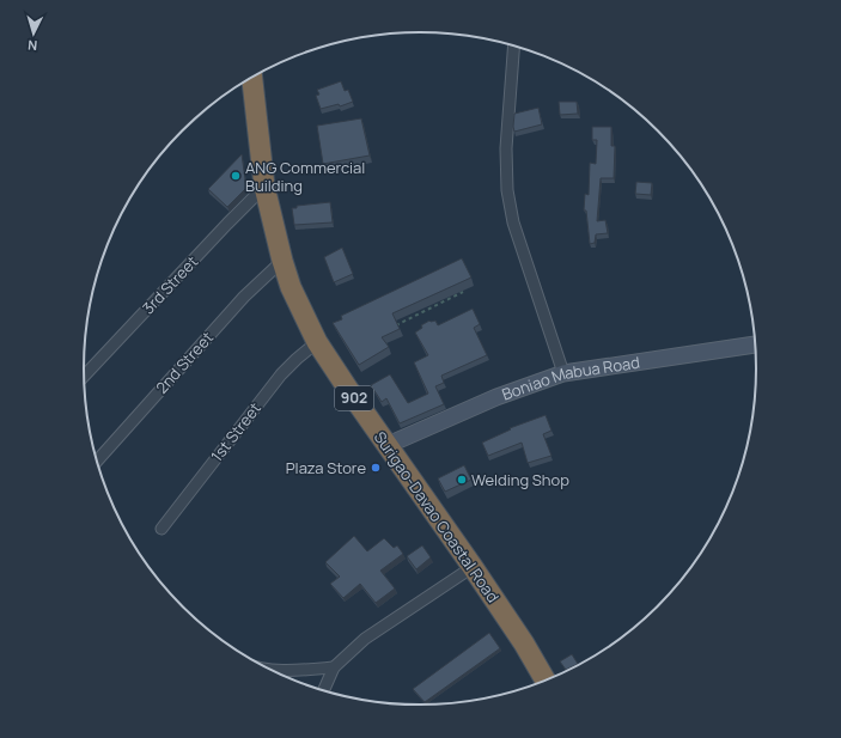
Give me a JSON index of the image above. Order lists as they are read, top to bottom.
{
  "streets": {
    "highway": ["902", "Surigao-Davao Coastal Road"],
    "street": [
      "3rd Street",
      "2nd Street",
      "Boniao Mabua Road",
      "1st Street"
    ]
  },
  "crossings": [
    ["3rd Street", "Surigao-Davao Coastal Road"],
    ["2nd Street", "Surigao-Davao Coastal Road"],
    ["Boniao Mabua Road", "Surigao-Davao Coastal Road"],
    ["1st Street", "Surigao-Davao Coastal Road"]
  ],
  "places": ["ANG Commercial Building", "Plaza Store", "Welding Shop"],
  "north": "bottom"
}
